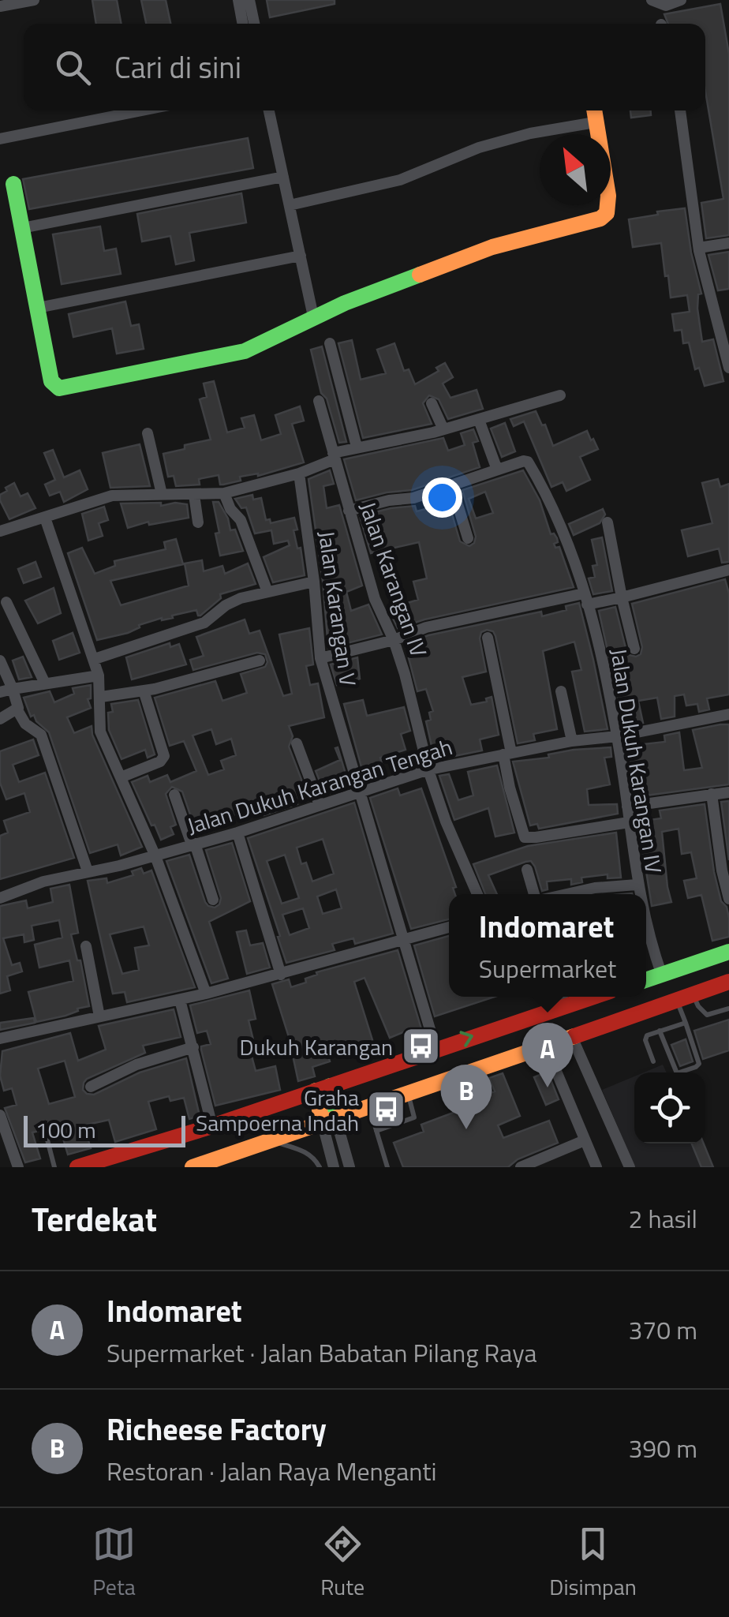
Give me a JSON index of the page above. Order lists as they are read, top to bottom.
{
  "streets": {
    "street": [
      "Jalan Karangan IV",
      "Jalan Karangan V",
      "Jalan Dukuh Karangan IV",
      "Jalan Dukuh Karangan Tengah"
    ]
  },
  "crossings": [
    ["Jalan Karangan IV", "Jalan Dukuh Karangan Tengah"],
    ["Jalan Karangan V", "Jalan Dukuh Karangan Tengah"],
    ["Jalan Dukuh Karangan IV", "Jalan Dukuh Karangan Tengah"]
  ],
  "places": {
    "bus stop": ["Dukuh Karangan", "Graha Sampoerna Indah"]
  },
  "scale_bar": "100 m",
  "north": "top left",
  "page": {
    "search": "Cari di sini",
    "popup": ["Indomaret", "Supermarket"],
    "pins": ["A", "B"],
    "scale": "100 m",
    "heading": ["Terdekat", "2 hasil"],
    "list": [
      {
        "mark": "A",
        "name": "Indomaret",
        "note": "Supermarket · Jalan Babatan Pilang Raya",
        "value": "370 m"
      },
      {
        "mark": "B",
        "name": "Richeese Factory",
        "note": "Restoran · Jalan Raya Menganti",
        "value": "390 m"
      }
    ],
    "nav": ["Peta", "Rute", "Disimpan"]
  }
}
